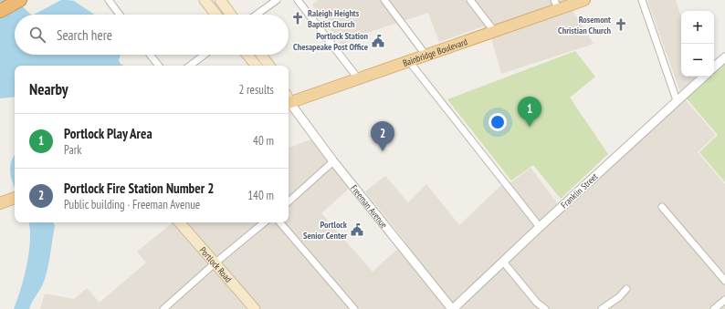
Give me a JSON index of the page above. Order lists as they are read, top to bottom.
{
  "streets": {
    "main road": ["Bainbridge Boulevard", "Portlock Road"],
    "street": ["Franklin Street", "Freeman Avenue"]
  },
  "crossings": [
    ["Franklin Street", "Freeman Avenue"]
  ],
  "places": {
    "church": ["Raleigh Heights Baptist Church", "Rosemont Christian Church"],
    "public building": ["Portlock Station Chesapeake Post Office", "Portlock Senior Center"]
  },
  "page": {
    "map_buttons": ["+", "−"],
    "search": "Search here",
    "heading": ["Nearby", "2 results"],
    "pins": ["1", "2"],
    "list": [
      {
        "mark": "1",
        "name": "Portlock Play Area",
        "note": "Park",
        "value": "40 m"
      },
      {
        "mark": "2",
        "name": "Portlock Fire Station Number 2",
        "note": "Public building · Freeman Avenue",
        "value": "140 m"
      }
    ]
  }
}
